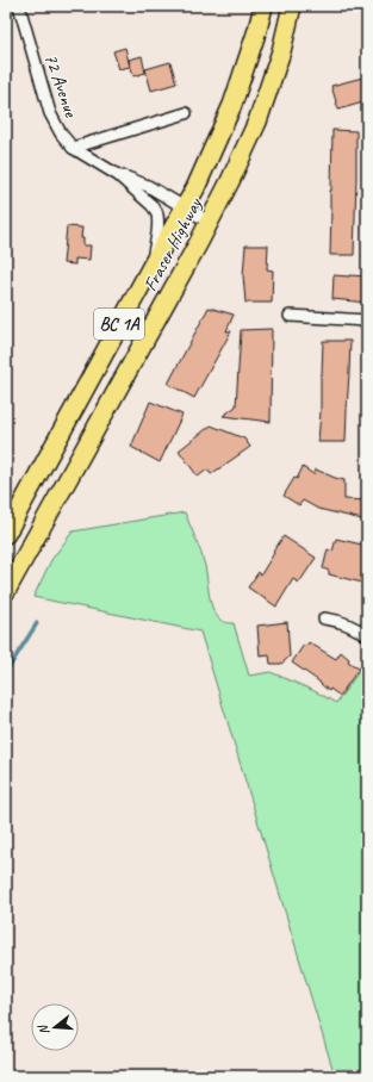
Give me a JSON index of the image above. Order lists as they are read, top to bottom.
{
  "streets": {
    "main road": ["Fraser Highway", "BC 1A"],
    "street": ["72 Avenue"]
  },
  "crossings": [
    ["72 Avenue", "Fraser Highway"]
  ],
  "north": "left"
}
